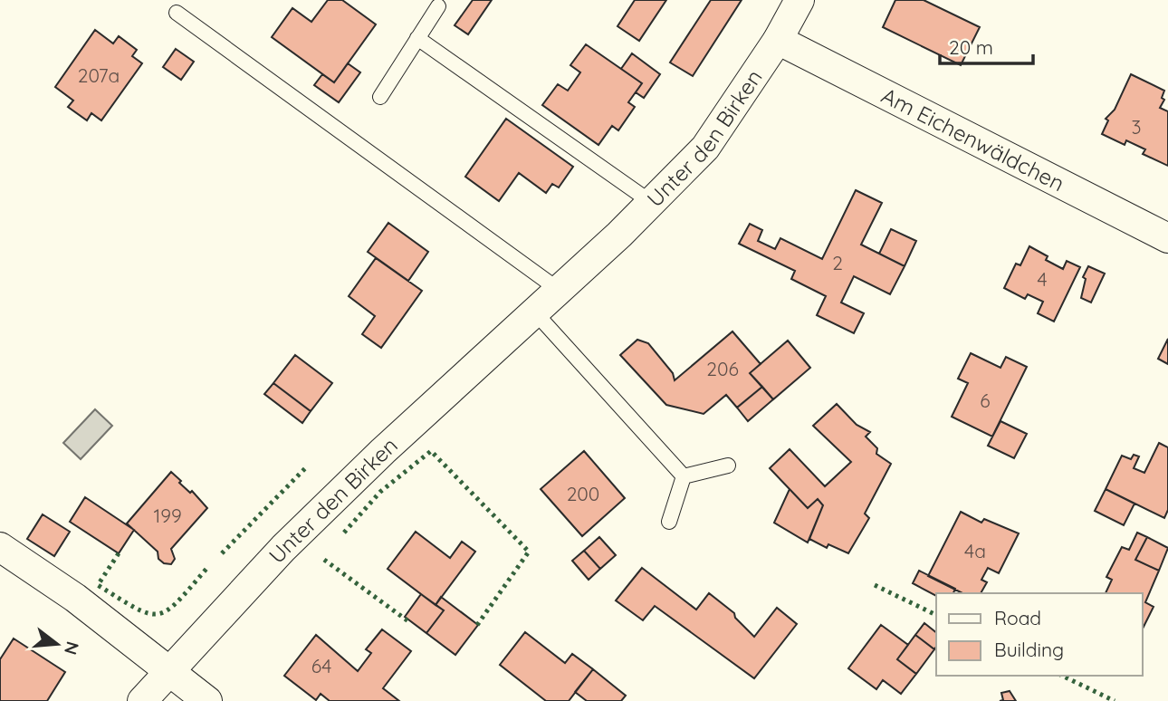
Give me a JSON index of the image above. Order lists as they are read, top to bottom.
{
  "streets": {
    "street": ["Unter den Birken", "Am Eichenwäldchen"]
  },
  "crossings": [
    ["Unter den Birken", "Am Eichenwäldchen"]
  ],
  "house_numbers": [
    "207a",
    "3",
    "2",
    "4",
    "206",
    "6",
    "200",
    "199",
    "4a",
    "64"
  ],
  "legend": ["Road", "Building"],
  "scale_bar": "20 m",
  "north": "right"
}
